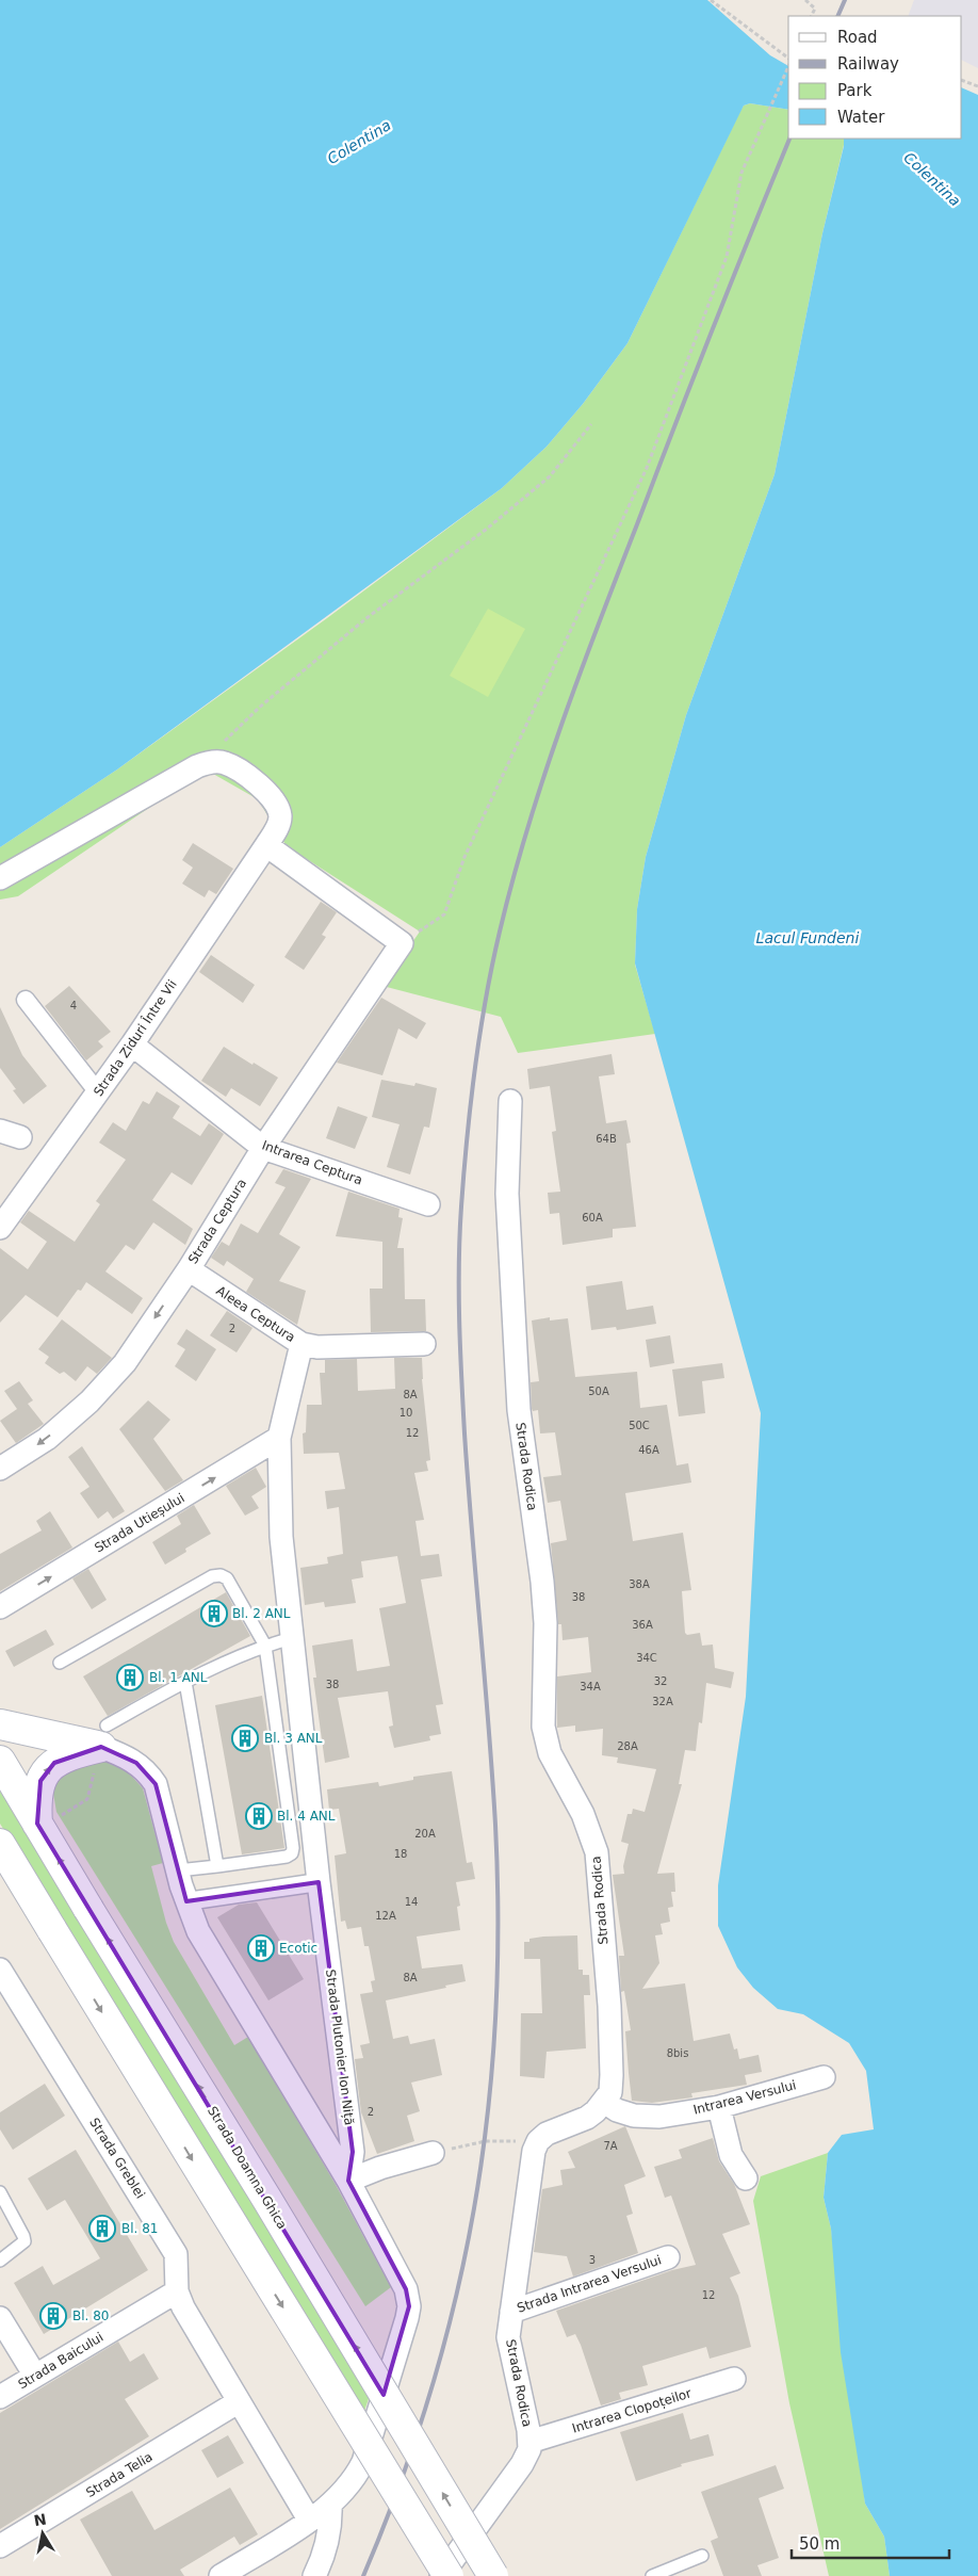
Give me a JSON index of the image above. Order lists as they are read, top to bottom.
{
  "streets": {
    "main road": ["Strada Doamna Ghica"],
    "street": [
      "Strada Ziduri Între Vii",
      "Intrarea Ceptura",
      "Strada Ceptura",
      "Aleea Ceptura",
      "Strada Rodica",
      "Strada Utieșului",
      "Strada Plutonier Ion Niță",
      "Intrarea Versului",
      "Strada Greblei",
      "Strada Intrarea Versului",
      "Strada Baicului",
      "Intrarea Clopoțeilor",
      "Strada Telia"
    ]
  },
  "crossings": [
    ["Strada Ziduri Între Vii", "Intrarea Ceptura"],
    ["Intrarea Ceptura", "Strada Ceptura"],
    ["Strada Ceptura", "Aleea Ceptura"],
    ["Aleea Ceptura", "Strada Plutonier Ion Niță"],
    ["Strada Rodica", "Intrarea Versului"],
    ["Strada Rodica", "Strada Intrarea Versului"],
    ["Strada Rodica", "Intrarea Clopoțeilor"],
    ["Strada Utieșului", "Strada Plutonier Ion Niță"],
    ["Strada Greblei", "Strada Baicului"],
    ["Strada Greblei", "Strada Telia"]
  ],
  "one_way": ["Strada Ceptura", "Strada Utieșului"],
  "water": ["Colentina", "Lacul Fundeni"],
  "places": {
    "building": [
      "Bl. 2 ANL",
      "Bl. 1 ANL",
      "Bl. 3 ANL",
      "Bl. 4 ANL",
      "Ecotic",
      "Bl. 81",
      "Bl. 80"
    ]
  },
  "house_numbers": [
    "4",
    "64B",
    "60A",
    "2",
    "50A",
    "8A",
    "10",
    "50C",
    "12",
    "46A",
    "38A",
    "38",
    "36A",
    "34C",
    "32",
    "38",
    "34A",
    "32A",
    "28A",
    "20A",
    "18",
    "14",
    "12A",
    "8A",
    "8bis",
    "2",
    "7A",
    "3",
    "12"
  ],
  "legend": [
    "Road",
    "Railway",
    "Park",
    "Water"
  ],
  "scale_bar": "50 m",
  "north": "top"
}
